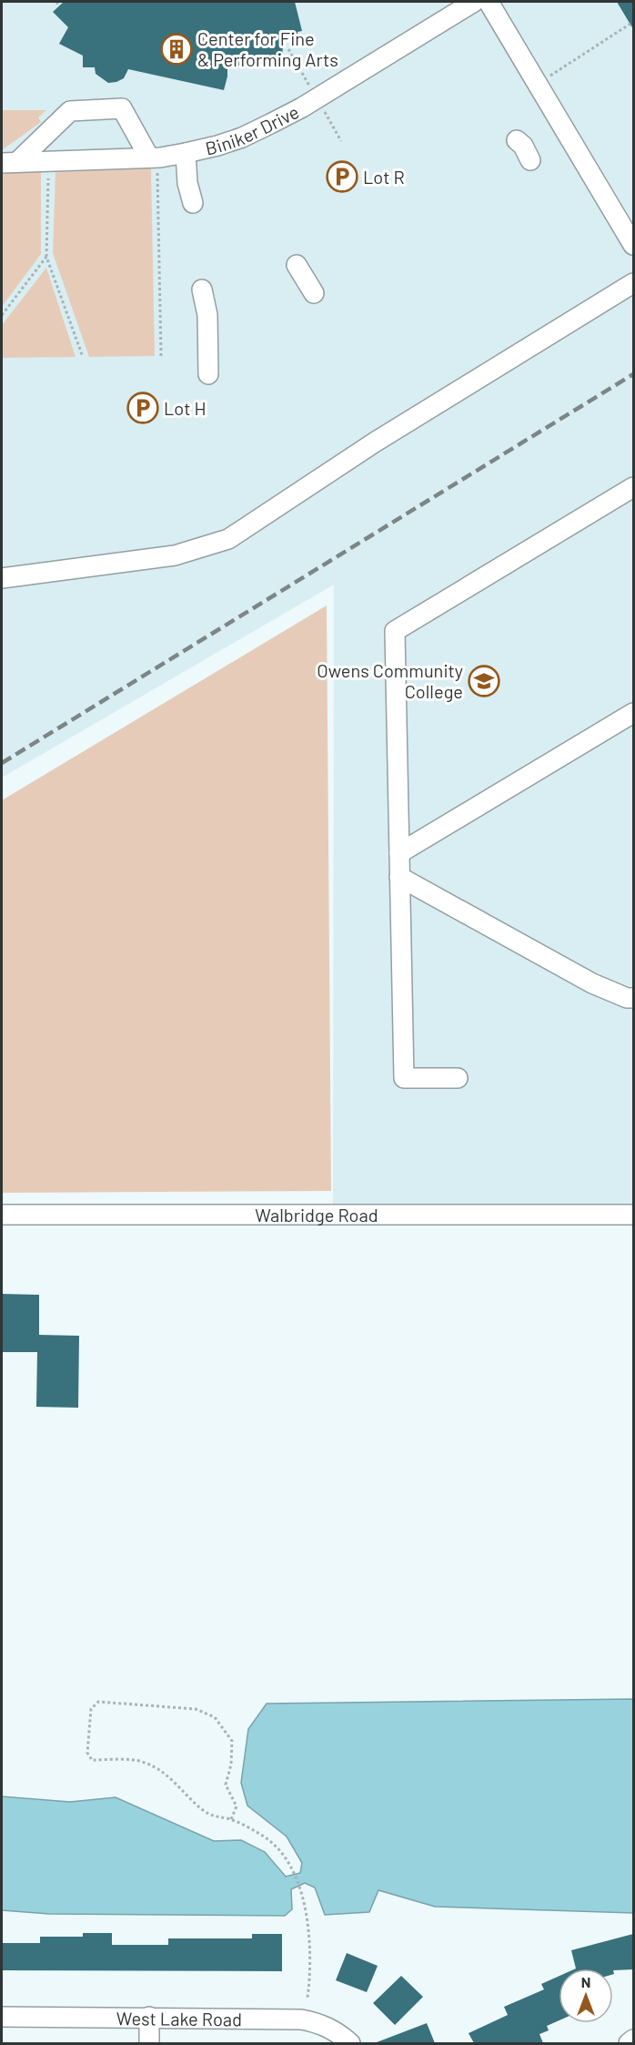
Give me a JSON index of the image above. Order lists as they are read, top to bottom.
{
  "streets": {
    "street": ["Biniker Drive", "Walbridge Road", "West Lake Road"]
  },
  "places": {
    "building": ["Center for Fine & Performing Arts"],
    "parking": ["Lot R", "Lot H"],
    "school or university": ["Owens Community College"]
  },
  "north": "top"
}
